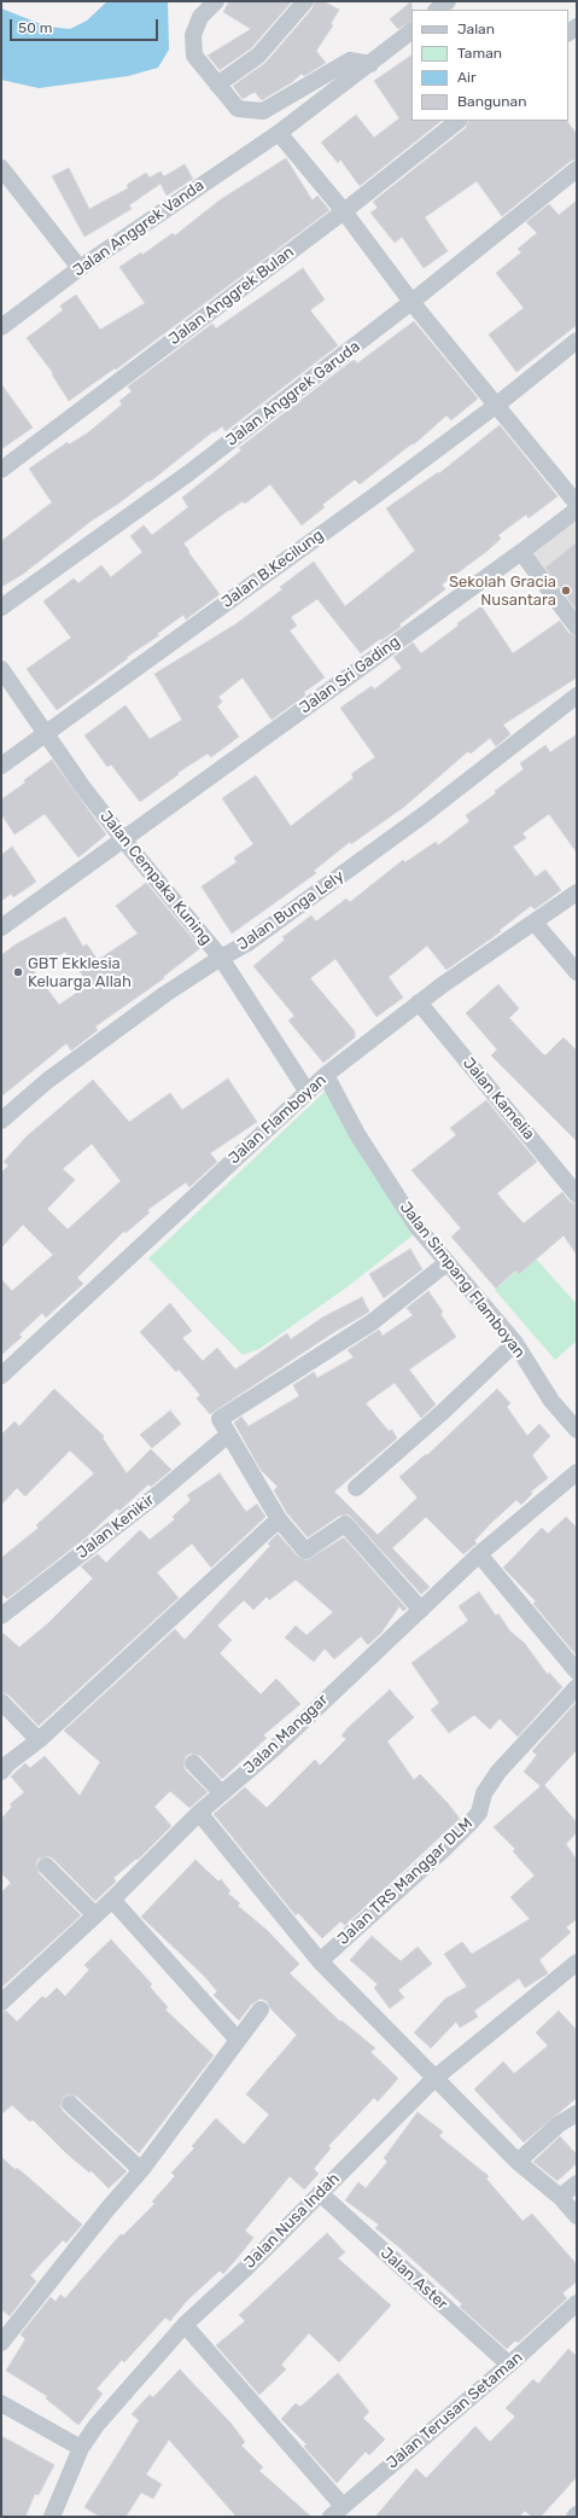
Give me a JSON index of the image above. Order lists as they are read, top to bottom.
{
  "streets": {
    "street": [
      "Jalan Anggrek Vanda",
      "Jalan Anggrek Bulan",
      "Jalan Anggrek Garuda",
      "Jalan B.Kecilung",
      "Jalan Sri Gading",
      "Jalan Cempaka Kuning",
      "Jalan Bunga Lely",
      "Jalan Kamelia",
      "Jalan Flamboyan",
      "Jalan Simpang Flamboyan",
      "Jalan Kenikir",
      "Jalan Manggar",
      "Jalan TRS Manggar DLM",
      "Jalan Nusa Indah",
      "Jalan Aster",
      "Jalan Terusan Setaman"
    ]
  },
  "crossings": [
    ["Jalan B.Kecilung", "Jalan Cempaka Kuning"],
    ["Jalan Sri Gading", "Jalan Cempaka Kuning"],
    ["Jalan Cempaka Kuning", "Jalan Bunga Lely"],
    ["Jalan Cempaka Kuning", "Jalan Flamboyan"],
    ["Jalan Kamelia", "Jalan Flamboyan"],
    ["Jalan Flamboyan", "Jalan Simpang Flamboyan"],
    ["Jalan Nusa Indah", "Jalan Aster"],
    ["Jalan Aster", "Jalan Terusan Setaman"]
  ],
  "places": ["Sekolah Gracia Nusantara", "GBT Ekklesia Keluarga Allah"],
  "legend": [
    "Jalan",
    "Taman",
    "Air",
    "Bangunan"
  ],
  "scale_bar": "50 m"
}
